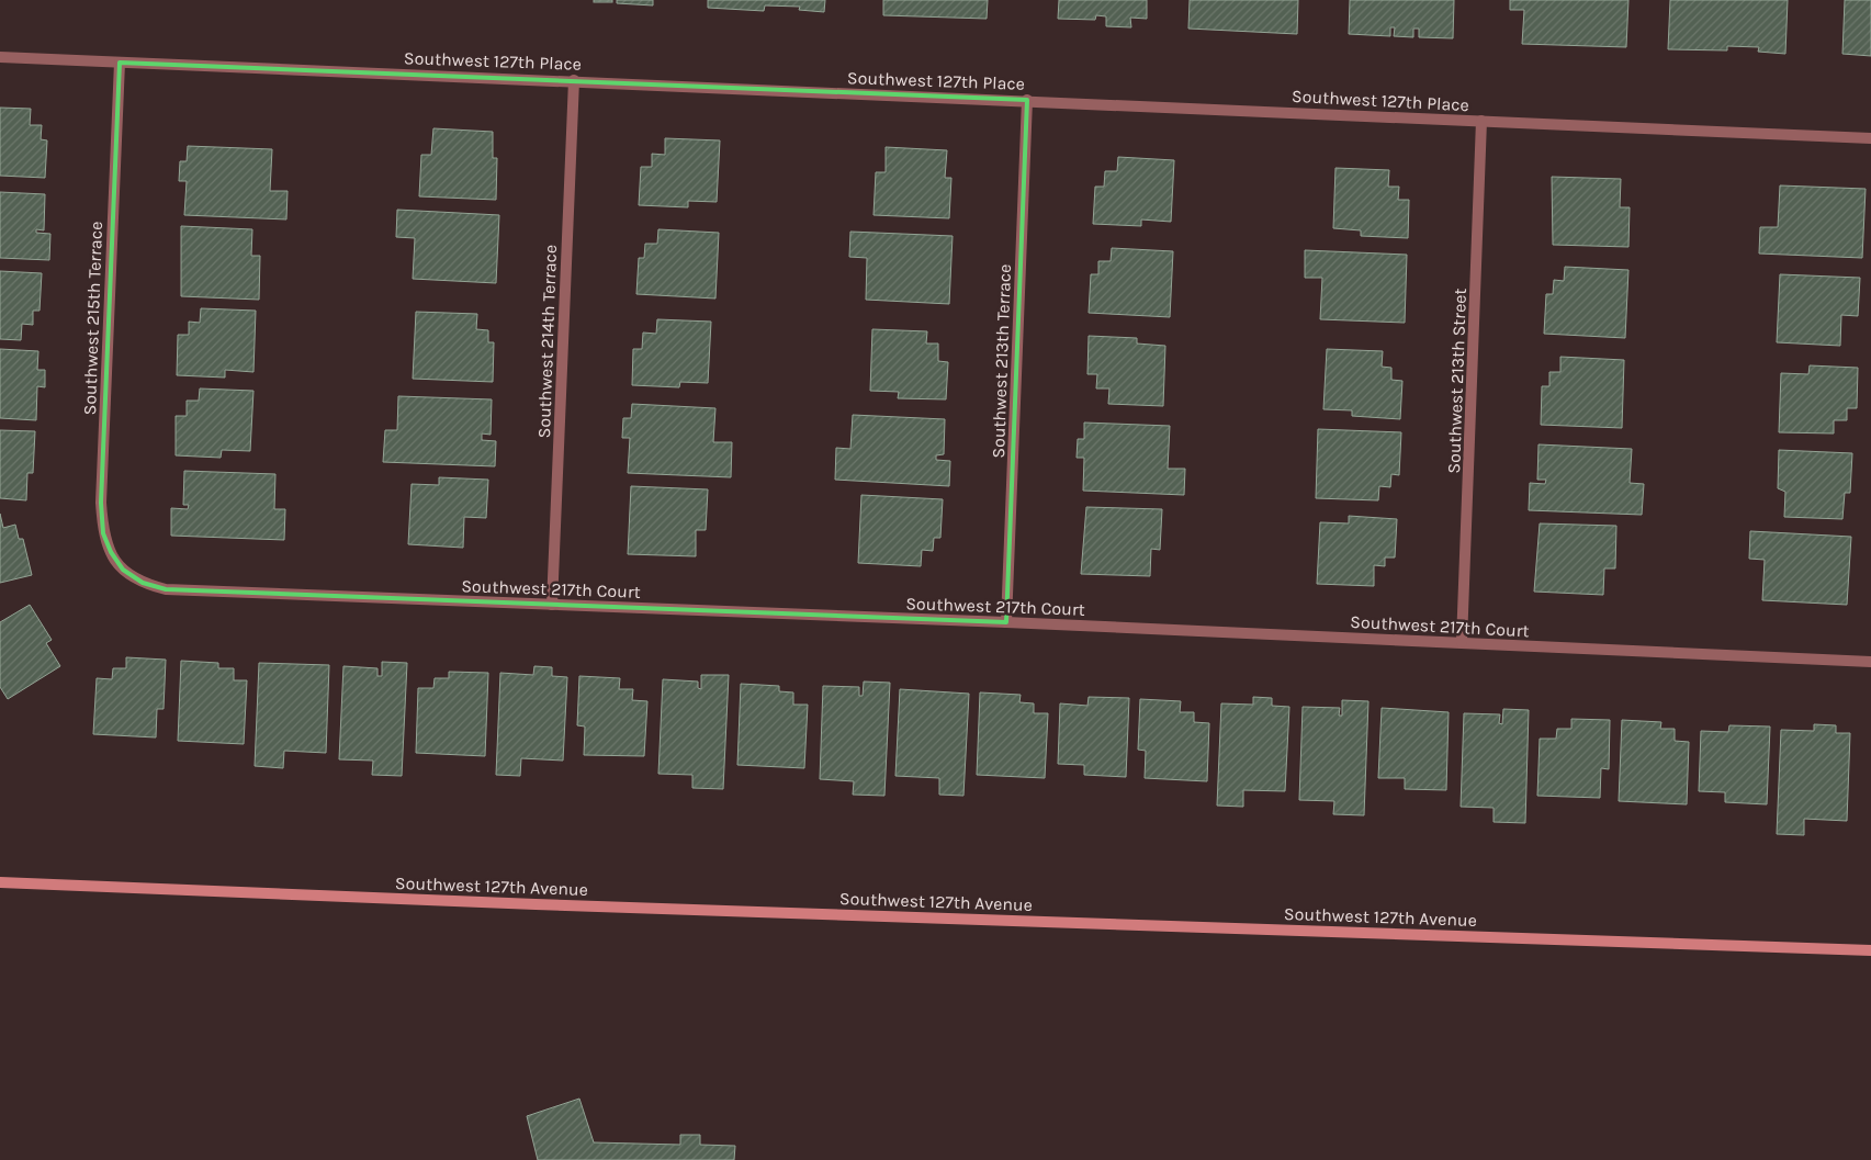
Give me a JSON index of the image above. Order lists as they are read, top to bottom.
{
  "streets": {
    "street": [
      "Southwest 127th Place",
      "Southwest 215th Terrace",
      "Southwest 214th Terrace",
      "Southwest 213th Terrace",
      "Southwest 213th Street",
      "Southwest 217th Court",
      "Southwest 127th Avenue"
    ]
  },
  "crossings": [
    ["Southwest 127th Place", "Southwest 215th Terrace"],
    ["Southwest 127th Place", "Southwest 214th Terrace"],
    ["Southwest 127th Place", "Southwest 213th Terrace"],
    ["Southwest 127th Place", "Southwest 213th Street"],
    ["Southwest 215th Terrace", "Southwest 217th Court"],
    ["Southwest 214th Terrace", "Southwest 217th Court"],
    ["Southwest 213th Terrace", "Southwest 217th Court"],
    ["Southwest 213th Street", "Southwest 217th Court"]
  ]
}
